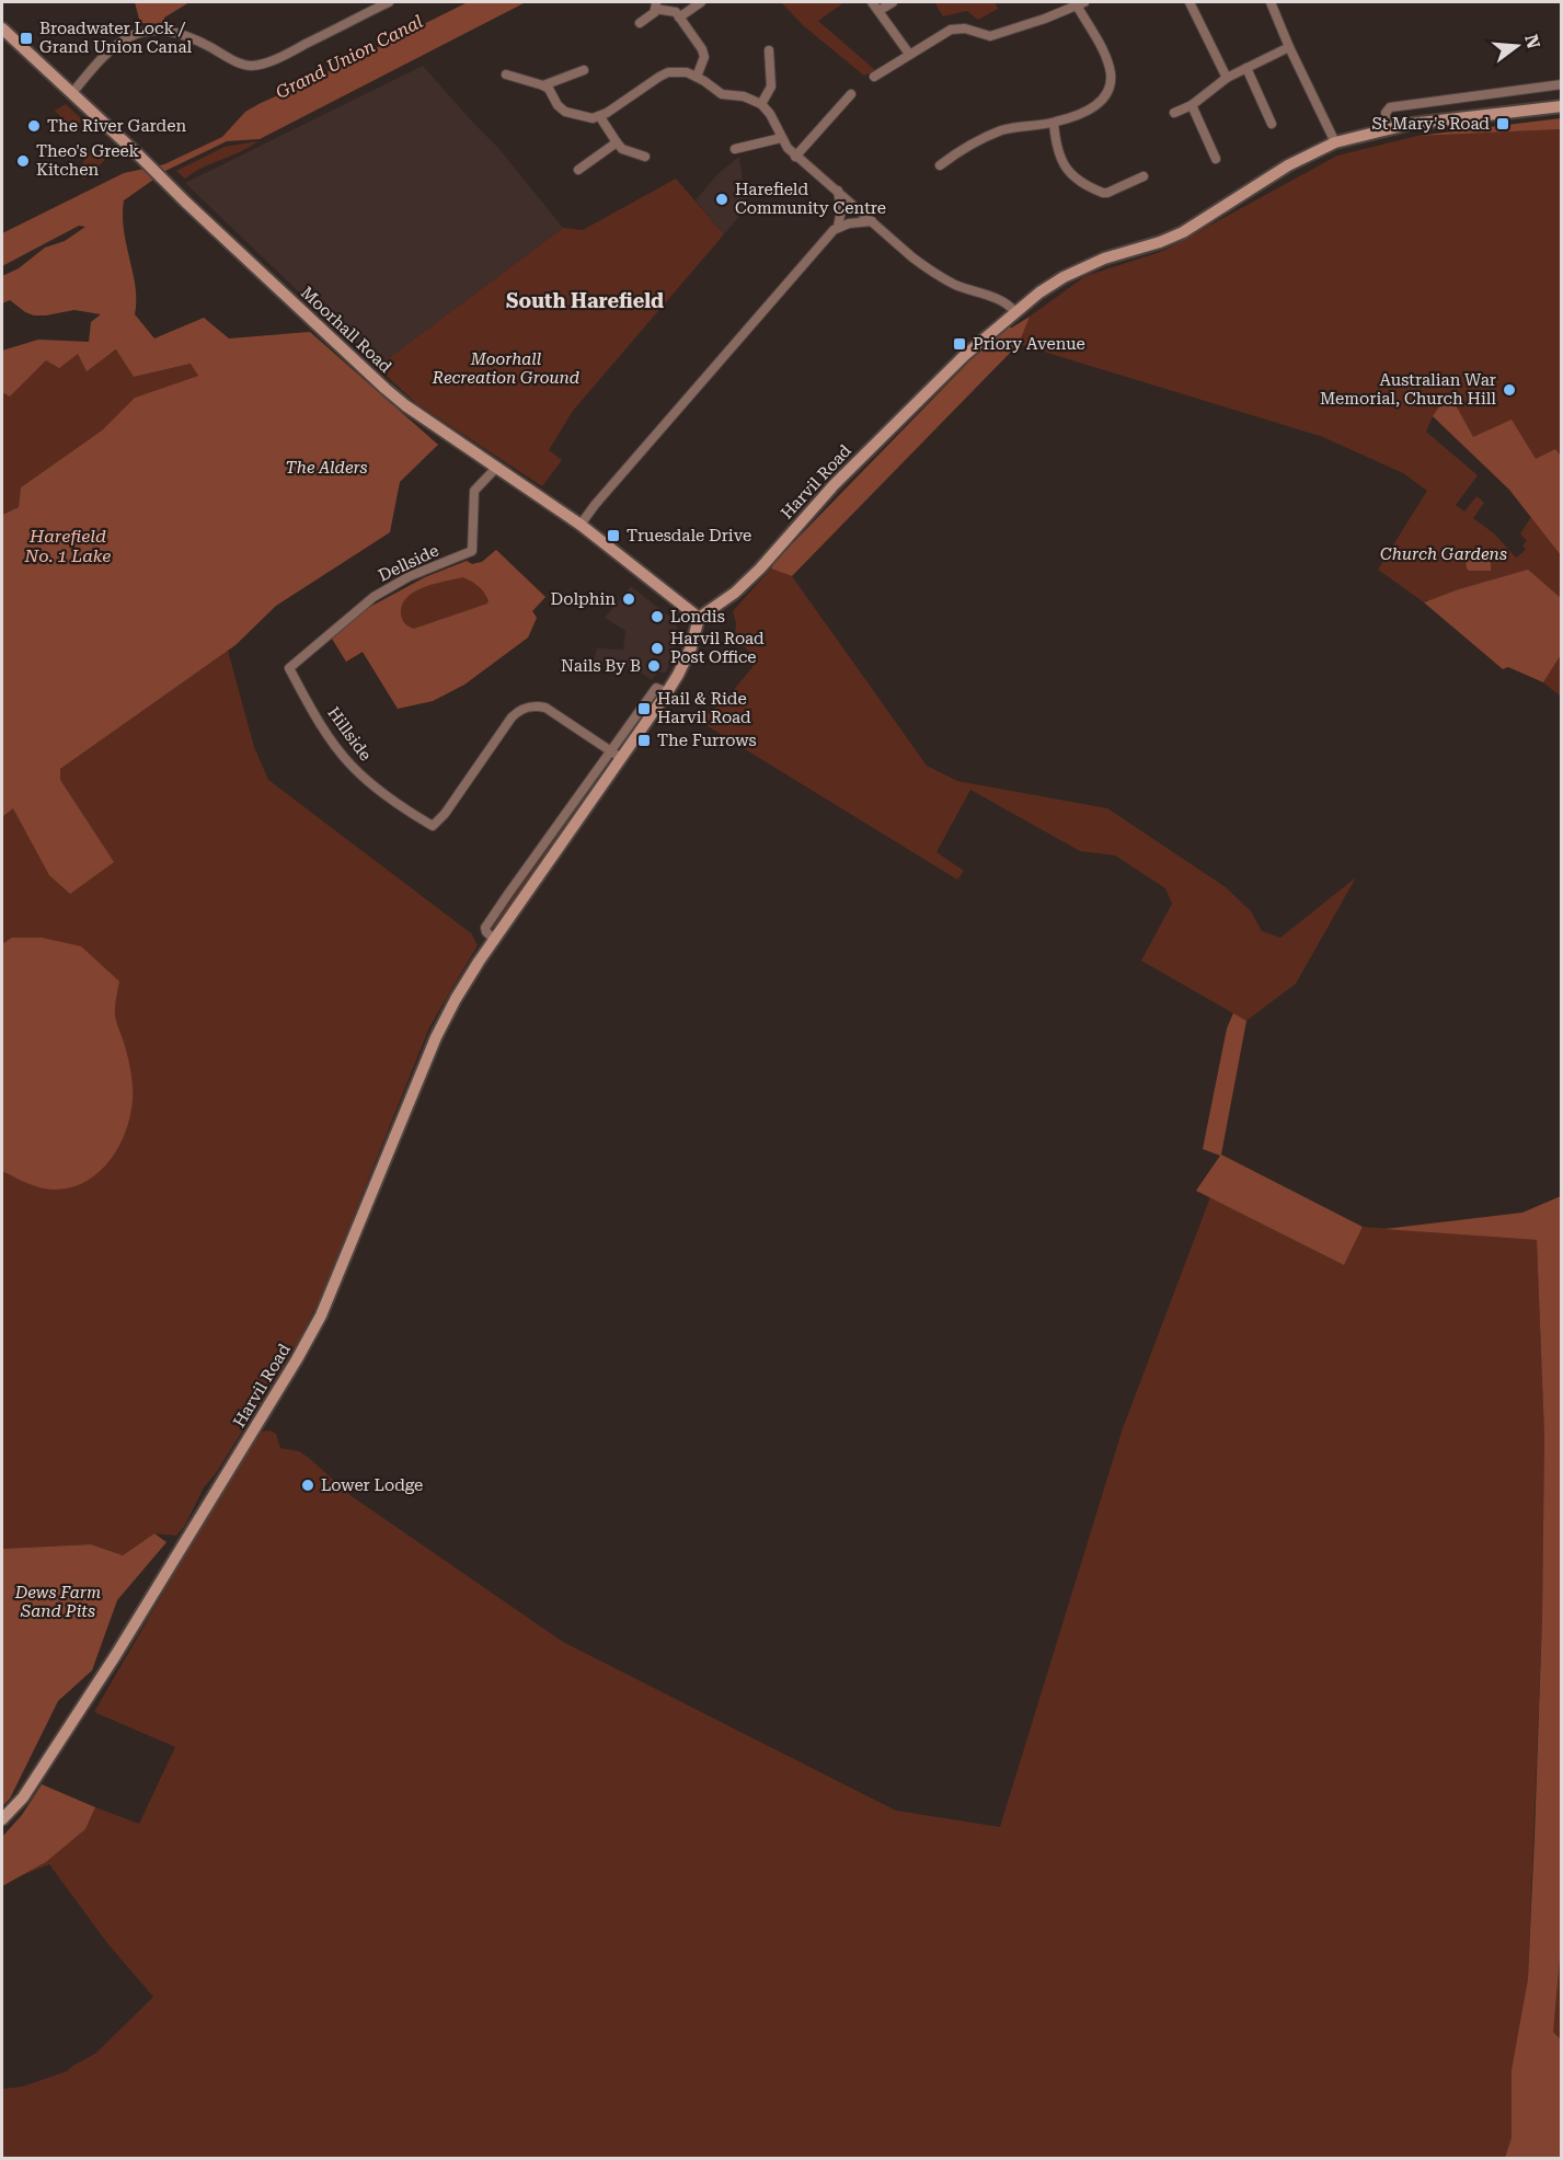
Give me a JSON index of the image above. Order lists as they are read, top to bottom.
{
  "streets": {
    "street": [
      "Moorhall Road",
      "Harvil Road",
      "Dellside",
      "Hillside"
    ]
  },
  "crossings": [
    ["Moorhall Road", "Harvil Road"],
    ["Moorhall Road", "Dellside"],
    ["Dellside", "Hillside"]
  ],
  "districts": ["South Harefield"],
  "water": ["Grand Union Canal", "Harefield No. 1 Lake"],
  "parks": [
    "Moorhall Recreation Ground",
    "The Alders",
    "Church Gardens",
    "Dews Farm Sand Pits"
  ],
  "places": {
    "transit": [
      "Broadwater Lock / Grand Union Canal",
      "St Mary's Road",
      "Priory Avenue",
      "Truesdale Drive",
      "Hail & Ride Harvil Road",
      "The Furrows"
    ],
    "other": [
      "The River Garden",
      "Theo's Greek Kitchen",
      "Harefield Community Centre",
      "Australian War Memorial, Church Hill",
      "Dolphin",
      "Londis",
      "Harvil Road Post Office",
      "Nails By B",
      "Lower Lodge"
    ]
  },
  "north": "right"
}
